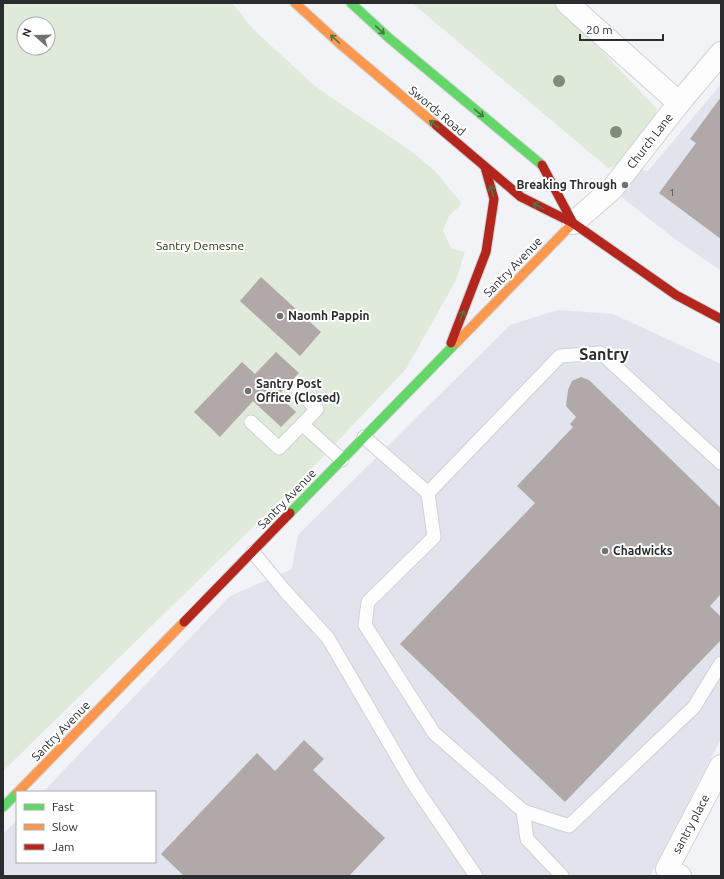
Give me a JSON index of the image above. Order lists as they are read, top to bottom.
{
  "streets": {
    "main road": ["Swords Road", "Santry Avenue"],
    "street": ["Church Lane", "santry place"]
  },
  "crossings": [
    ["Swords Road", "Church Lane"],
    ["Swords Road", "Santry Avenue"],
    ["Church Lane", "Santry Avenue"]
  ],
  "districts": ["Santry"],
  "parks": ["Santry Demesne"],
  "places": [
    "Breaking Through",
    "Naomh Pappin",
    "Santry Post Office (Closed)",
    "Chadwicks"
  ],
  "house_numbers": ["1"],
  "legend": ["Fast", "Slow", "Jam"],
  "scale_bar": "20 m",
  "north": "left"
}
